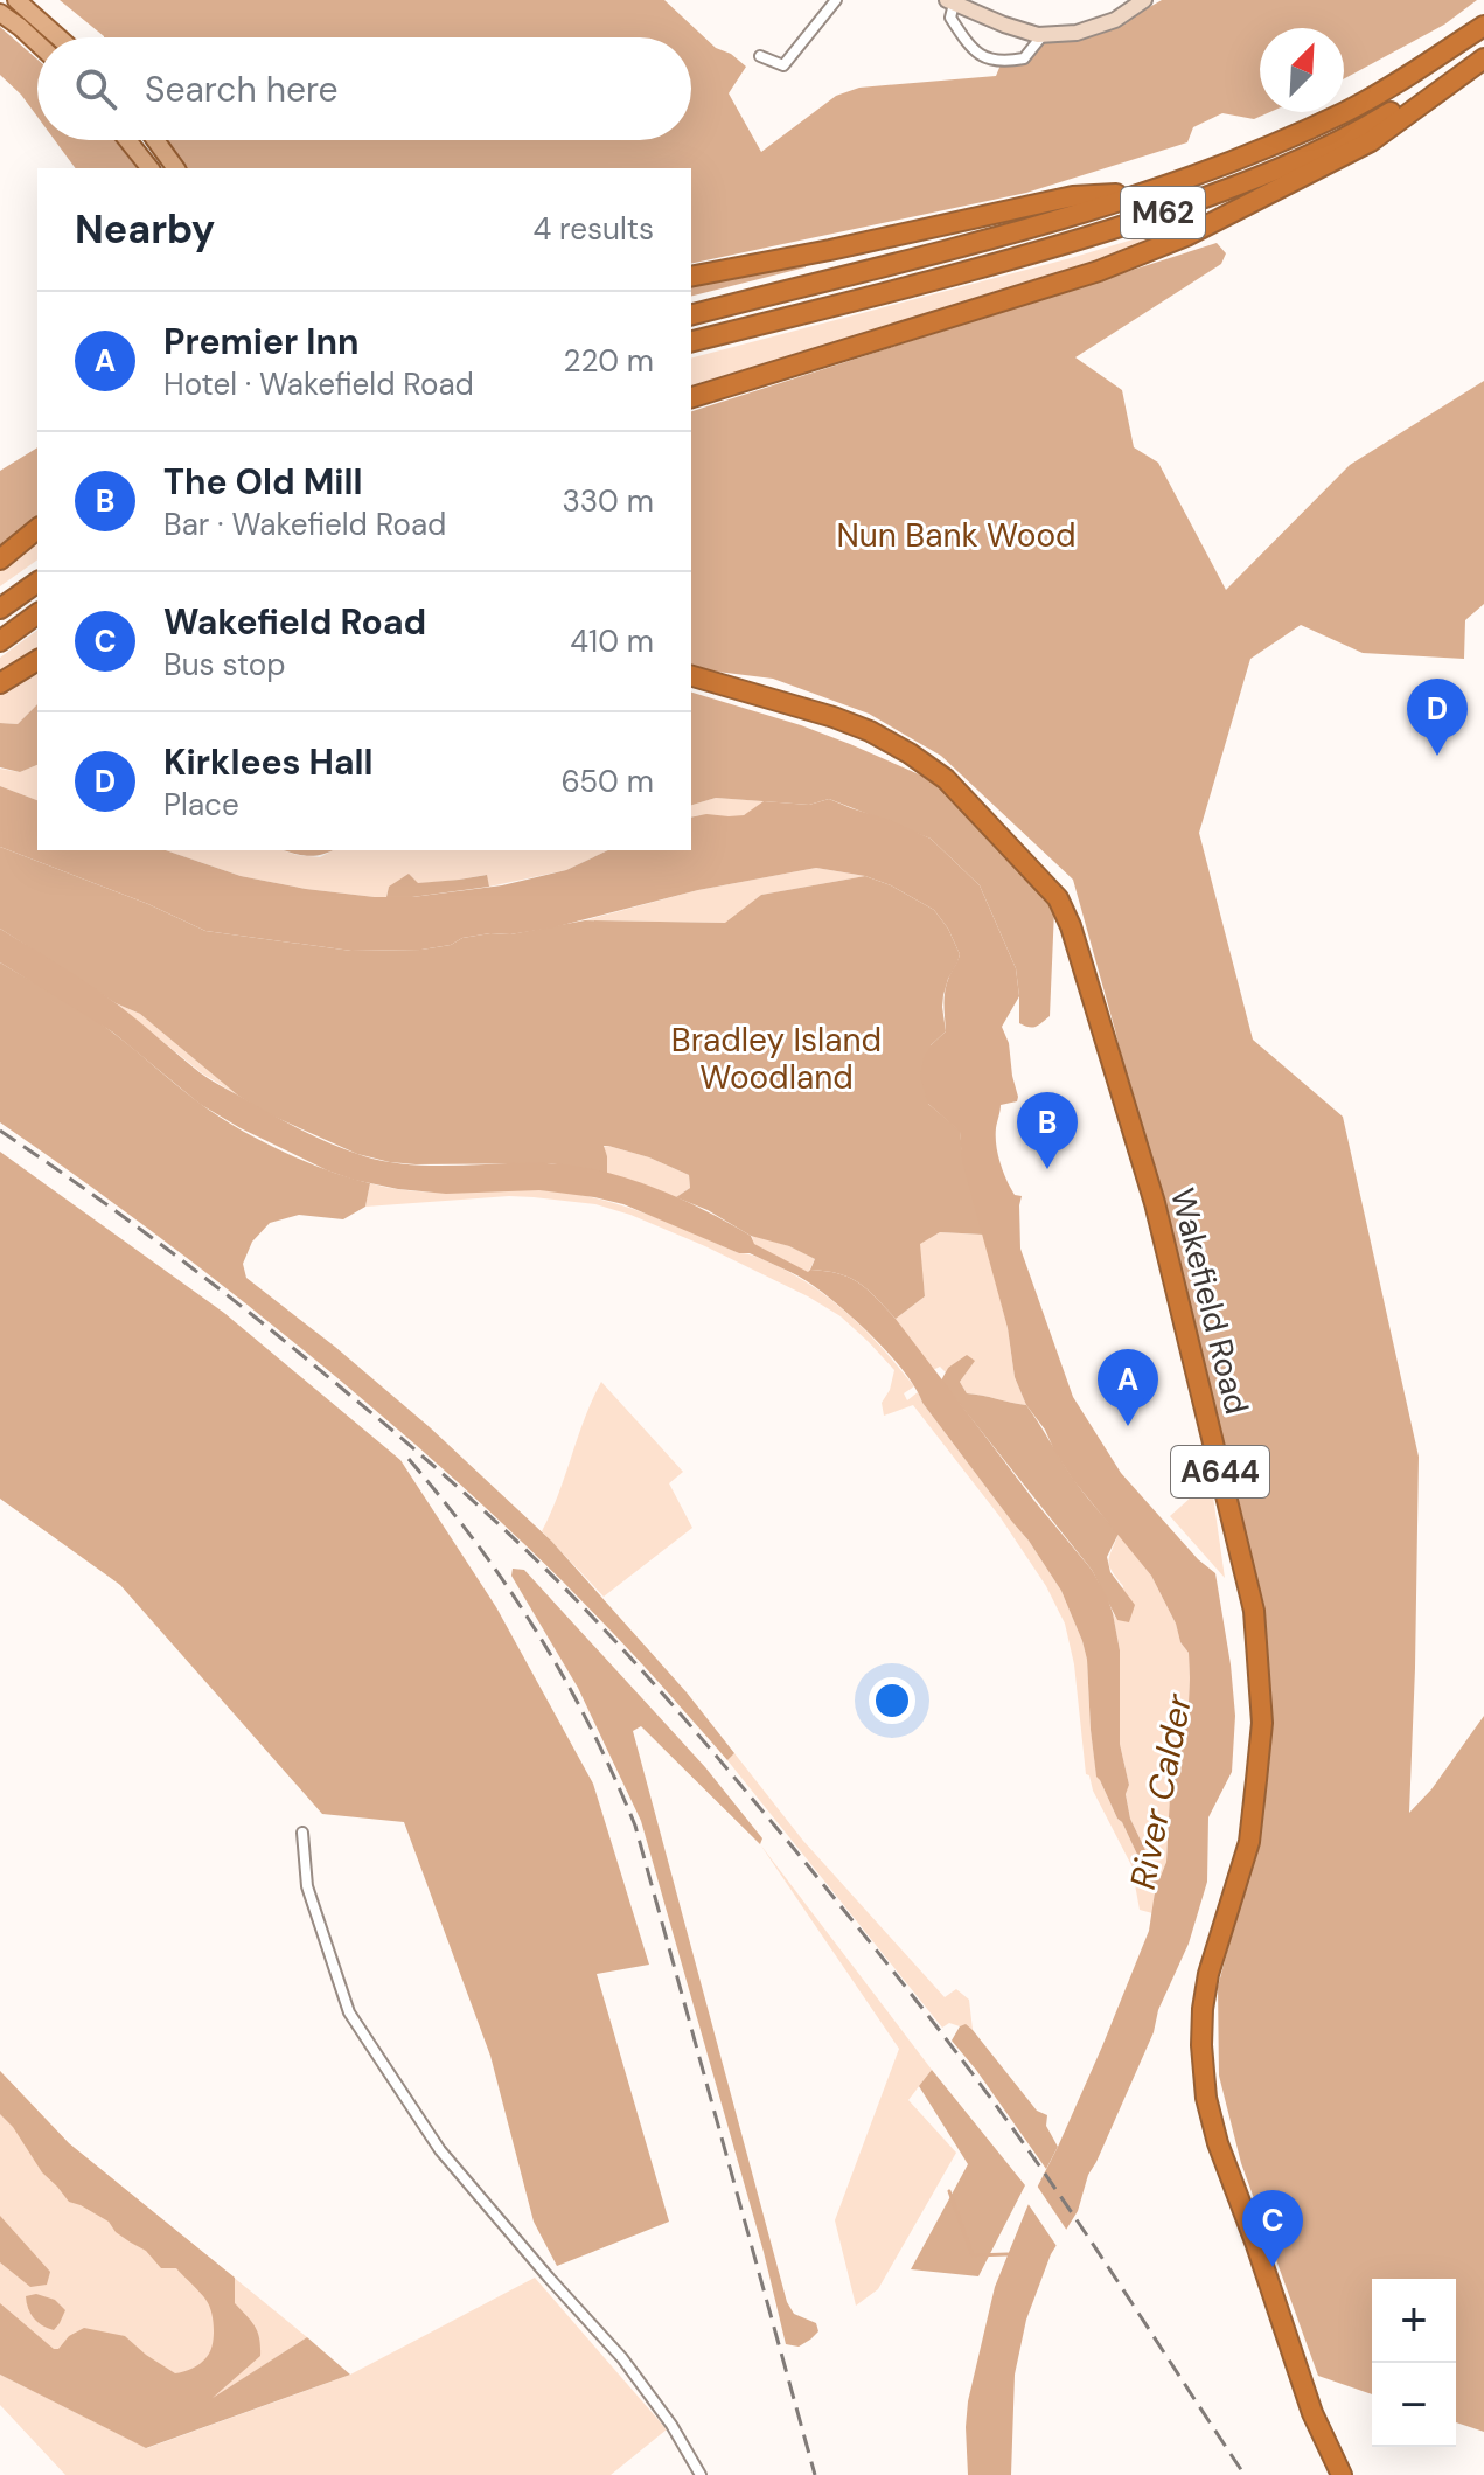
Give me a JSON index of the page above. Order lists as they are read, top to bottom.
{
  "streets": {
    "highway": ["M62", "Wakefield Road", "A644"]
  },
  "water": ["River Calder"],
  "parks": ["Nun Bank Wood", "Bradley Island Woodland"],
  "north": "top right",
  "page": {
    "search": "Search here",
    "heading": ["Nearby", "4 results"],
    "list": [
      {
        "mark": "A",
        "name": "Premier Inn",
        "note": "Hotel · Wakefield Road",
        "value": "220 m"
      },
      {
        "mark": "B",
        "name": "The Old Mill",
        "note": "Bar · Wakefield Road",
        "value": "330 m"
      },
      {
        "mark": "C",
        "name": "Wakefield Road",
        "note": "Bus stop",
        "value": "410 m"
      },
      {
        "mark": "D",
        "name": "Kirklees Hall",
        "note": "Place",
        "value": "650 m"
      }
    ],
    "pins": [
      "D",
      "B",
      "A",
      "C"
    ],
    "map_buttons": ["+", "−"]
  }
}
